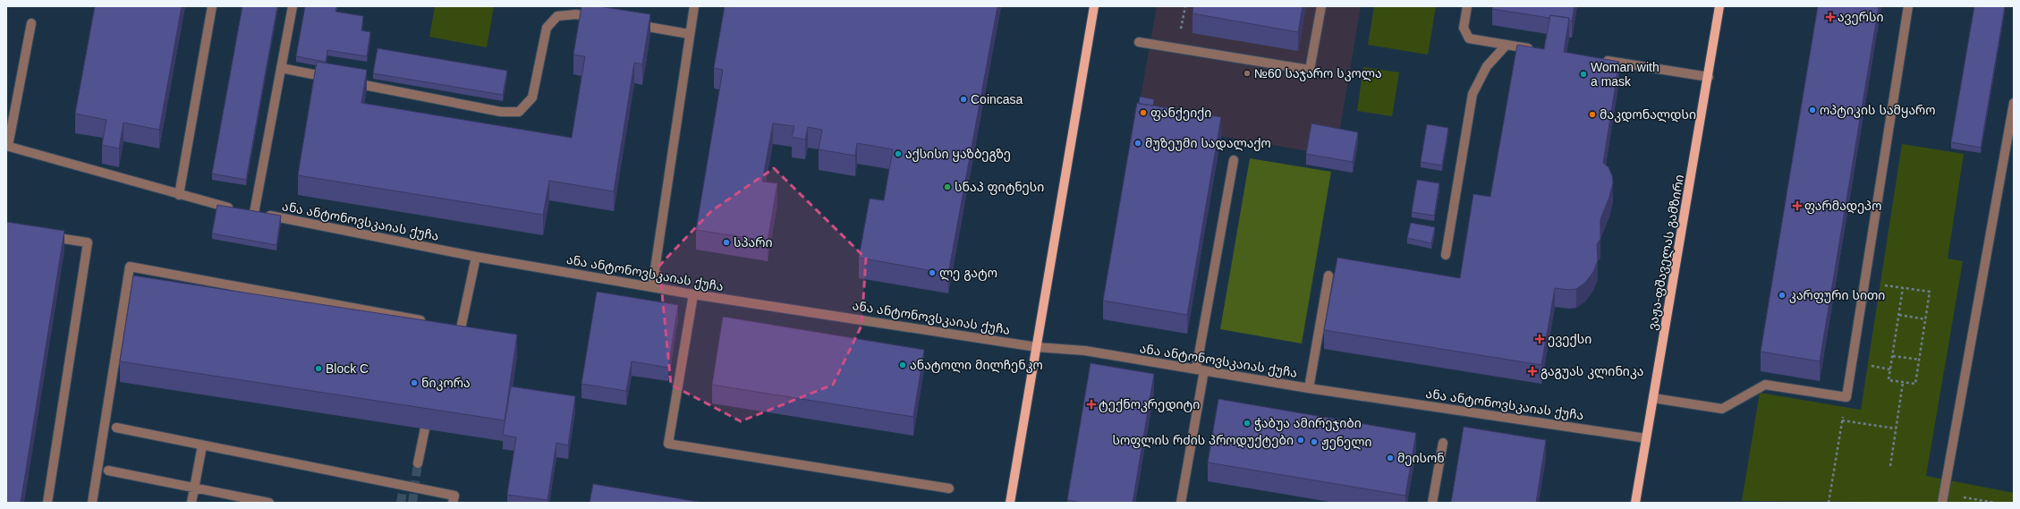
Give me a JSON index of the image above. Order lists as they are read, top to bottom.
{
  "streets": {
    "main road": ["ვაჟა-ფშაველას გამზირი"],
    "street": ["ანა ანტონოვსკაიას ქუჩა"]
  },
  "crossings": [
    ["ანა ანტონოვსკაიას ქუჩა", "ვაჟა-ფშაველას გამზირი"]
  ],
  "places": {
    "health": [
      "ავერსი",
      "ფარმადეპო",
      "ევექსი",
      "გაგუას კლინიკა",
      "ტექნოკრედიტი"
    ],
    "other": [
      "№60 საჯარო სკოლა",
      "Woman with a mask",
      "Coincasa",
      "ოპტიკის სამყარო",
      "ფანქეიქი",
      "მაკდონალდსი",
      "მუზეუმი სადალაქო",
      "აქსისი ყაზბეგზე",
      "სნაპ ფიტნესი",
      "სპარი",
      "ლე გატო",
      "კარფური სითი",
      "ანატოლი მილჩენკო",
      "Block C",
      "ნიკორა",
      "ჭაბუა ამირეჯიბი",
      "სოფლის რძის პროდუქტები",
      "ჟენელი",
      "მეისონ"
    ]
  }
}
